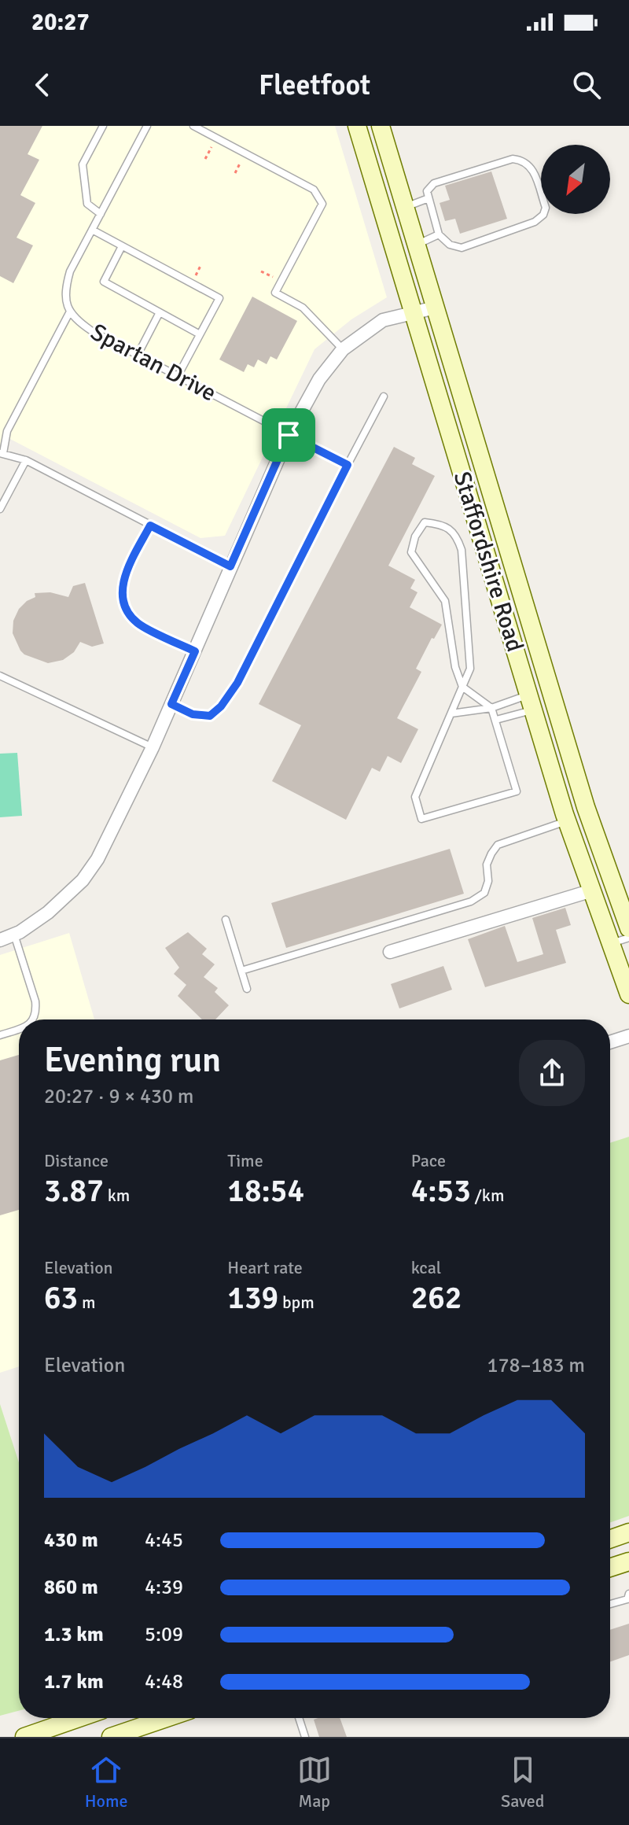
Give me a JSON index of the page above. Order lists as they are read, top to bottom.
{
  "streets": {
    "main road": ["Staffordshire Road"],
    "lane": ["Spartan Drive"]
  },
  "north": "bottom left",
  "page": {
    "status": "20:27",
    "header": "Fleetfoot",
    "heading": ["Evening run", "20:27 · 9 × 430 m"],
    "stats": [
      ["Distance", "3.87 km"],
      ["Time", "18:54"],
      ["Pace", "4:53 /km"],
      ["Elevation", "63 m"],
      ["Heart rate", "139 bpm"],
      ["kcal", "262"]
    ],
    "chart": ["Elevation", "178–183 m"],
    "list": [
      {
        "name": "430 m",
        "note": "4:45"
      },
      {
        "name": "860 m",
        "note": "4:39"
      },
      {
        "name": "1.3 km",
        "note": "5:09"
      },
      {
        "name": "1.7 km",
        "note": "4:48"
      }
    ],
    "tabs": ["Home", "Map", "Saved"]
  }
}
